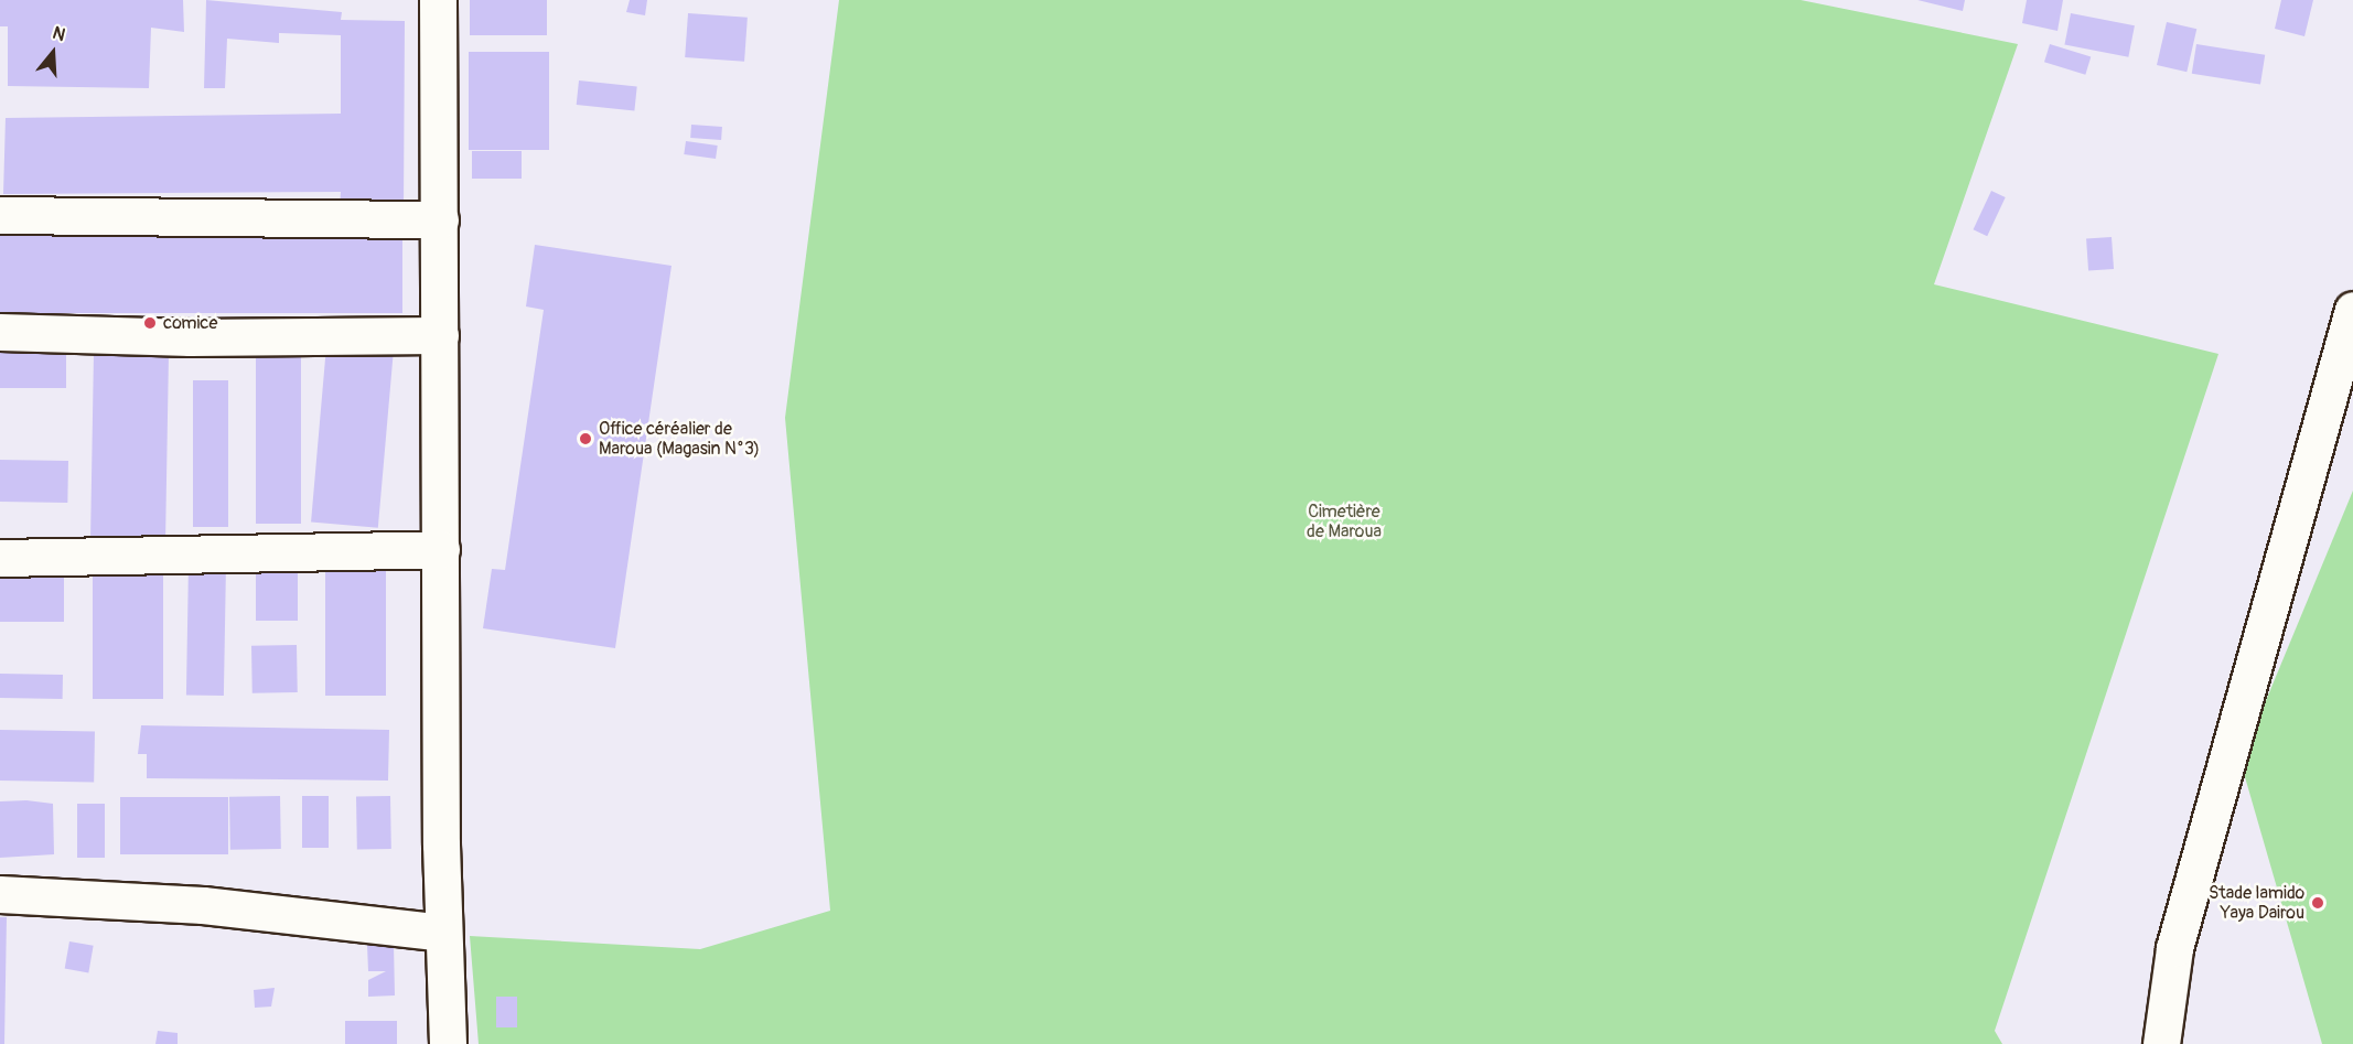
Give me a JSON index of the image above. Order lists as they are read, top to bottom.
{
  "parks": ["Cimetière de Maroua"],
  "places": ["comice", "Office céréalier de Maroua (Magasin N°3)", "Stade lamido Yaya Dairou"],
  "north": "top"
}
